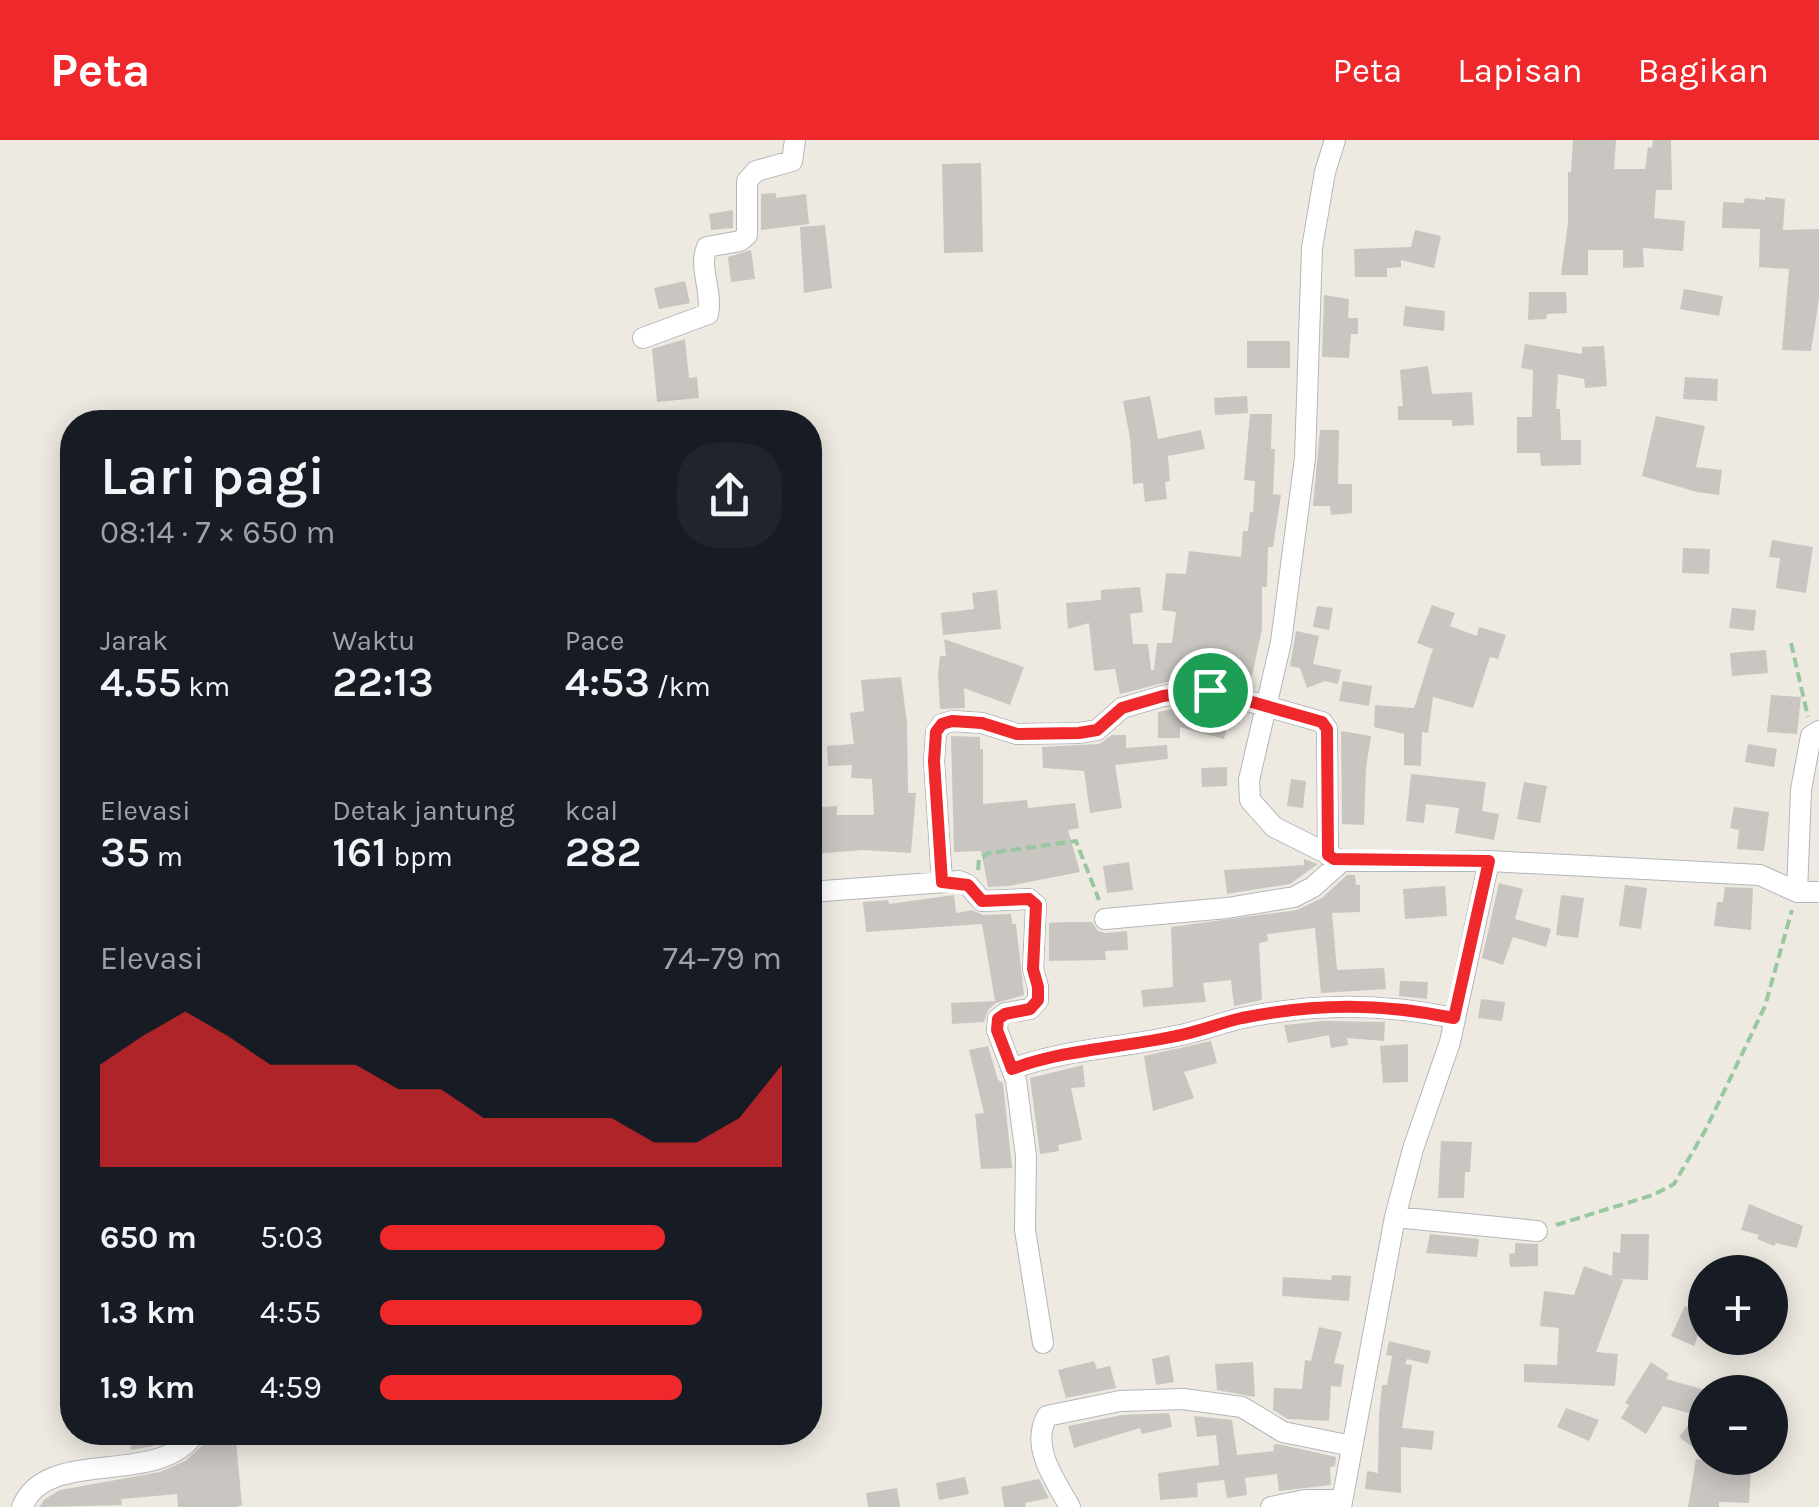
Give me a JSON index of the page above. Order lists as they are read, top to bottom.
{
  "page": {
    "header": "Peta",
    "nav": ["Peta", "Lapisan", "Bagikan"],
    "heading": ["Lari pagi", "08:14 · 7 × 650 m"],
    "stats": [
      ["Jarak", "4.55 km"],
      ["Waktu", "22:13"],
      ["Pace", "4:53 /km"],
      ["Elevasi", "35 m"],
      ["Detak jantung", "161 bpm"],
      ["kcal", "282"]
    ],
    "chart": ["Elevasi", "74–79 m"],
    "list": [
      {
        "name": "650 m",
        "note": "5:03"
      },
      {
        "name": "1.3 km",
        "note": "4:55"
      },
      {
        "name": "1.9 km",
        "note": "4:59"
      }
    ],
    "map_buttons": ["+", "−"]
  }
}
